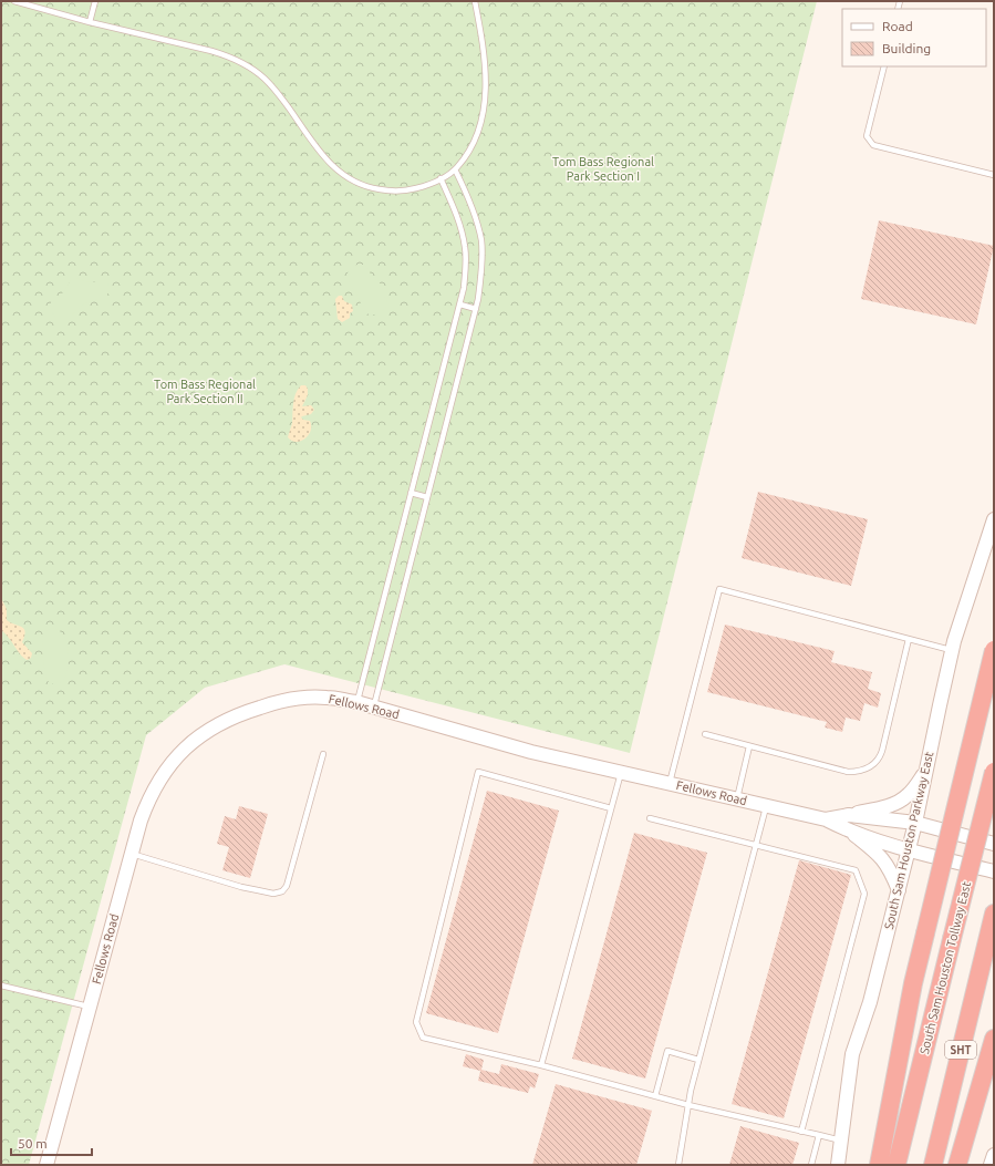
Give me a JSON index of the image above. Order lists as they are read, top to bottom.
{
  "streets": {
    "highway": ["South Sam Houston Tollway East", "SHT"],
    "street": ["Fellows Road", "South Sam Houston Parkway East"]
  },
  "crossings": [
    ["Fellows Road", "South Sam Houston Parkway East"]
  ],
  "parks": ["Tom Bass Regional Park Section I", "Tom Bass Regional Park Section II"],
  "legend": ["Road", "Building"],
  "scale_bar": "50 m"
}
